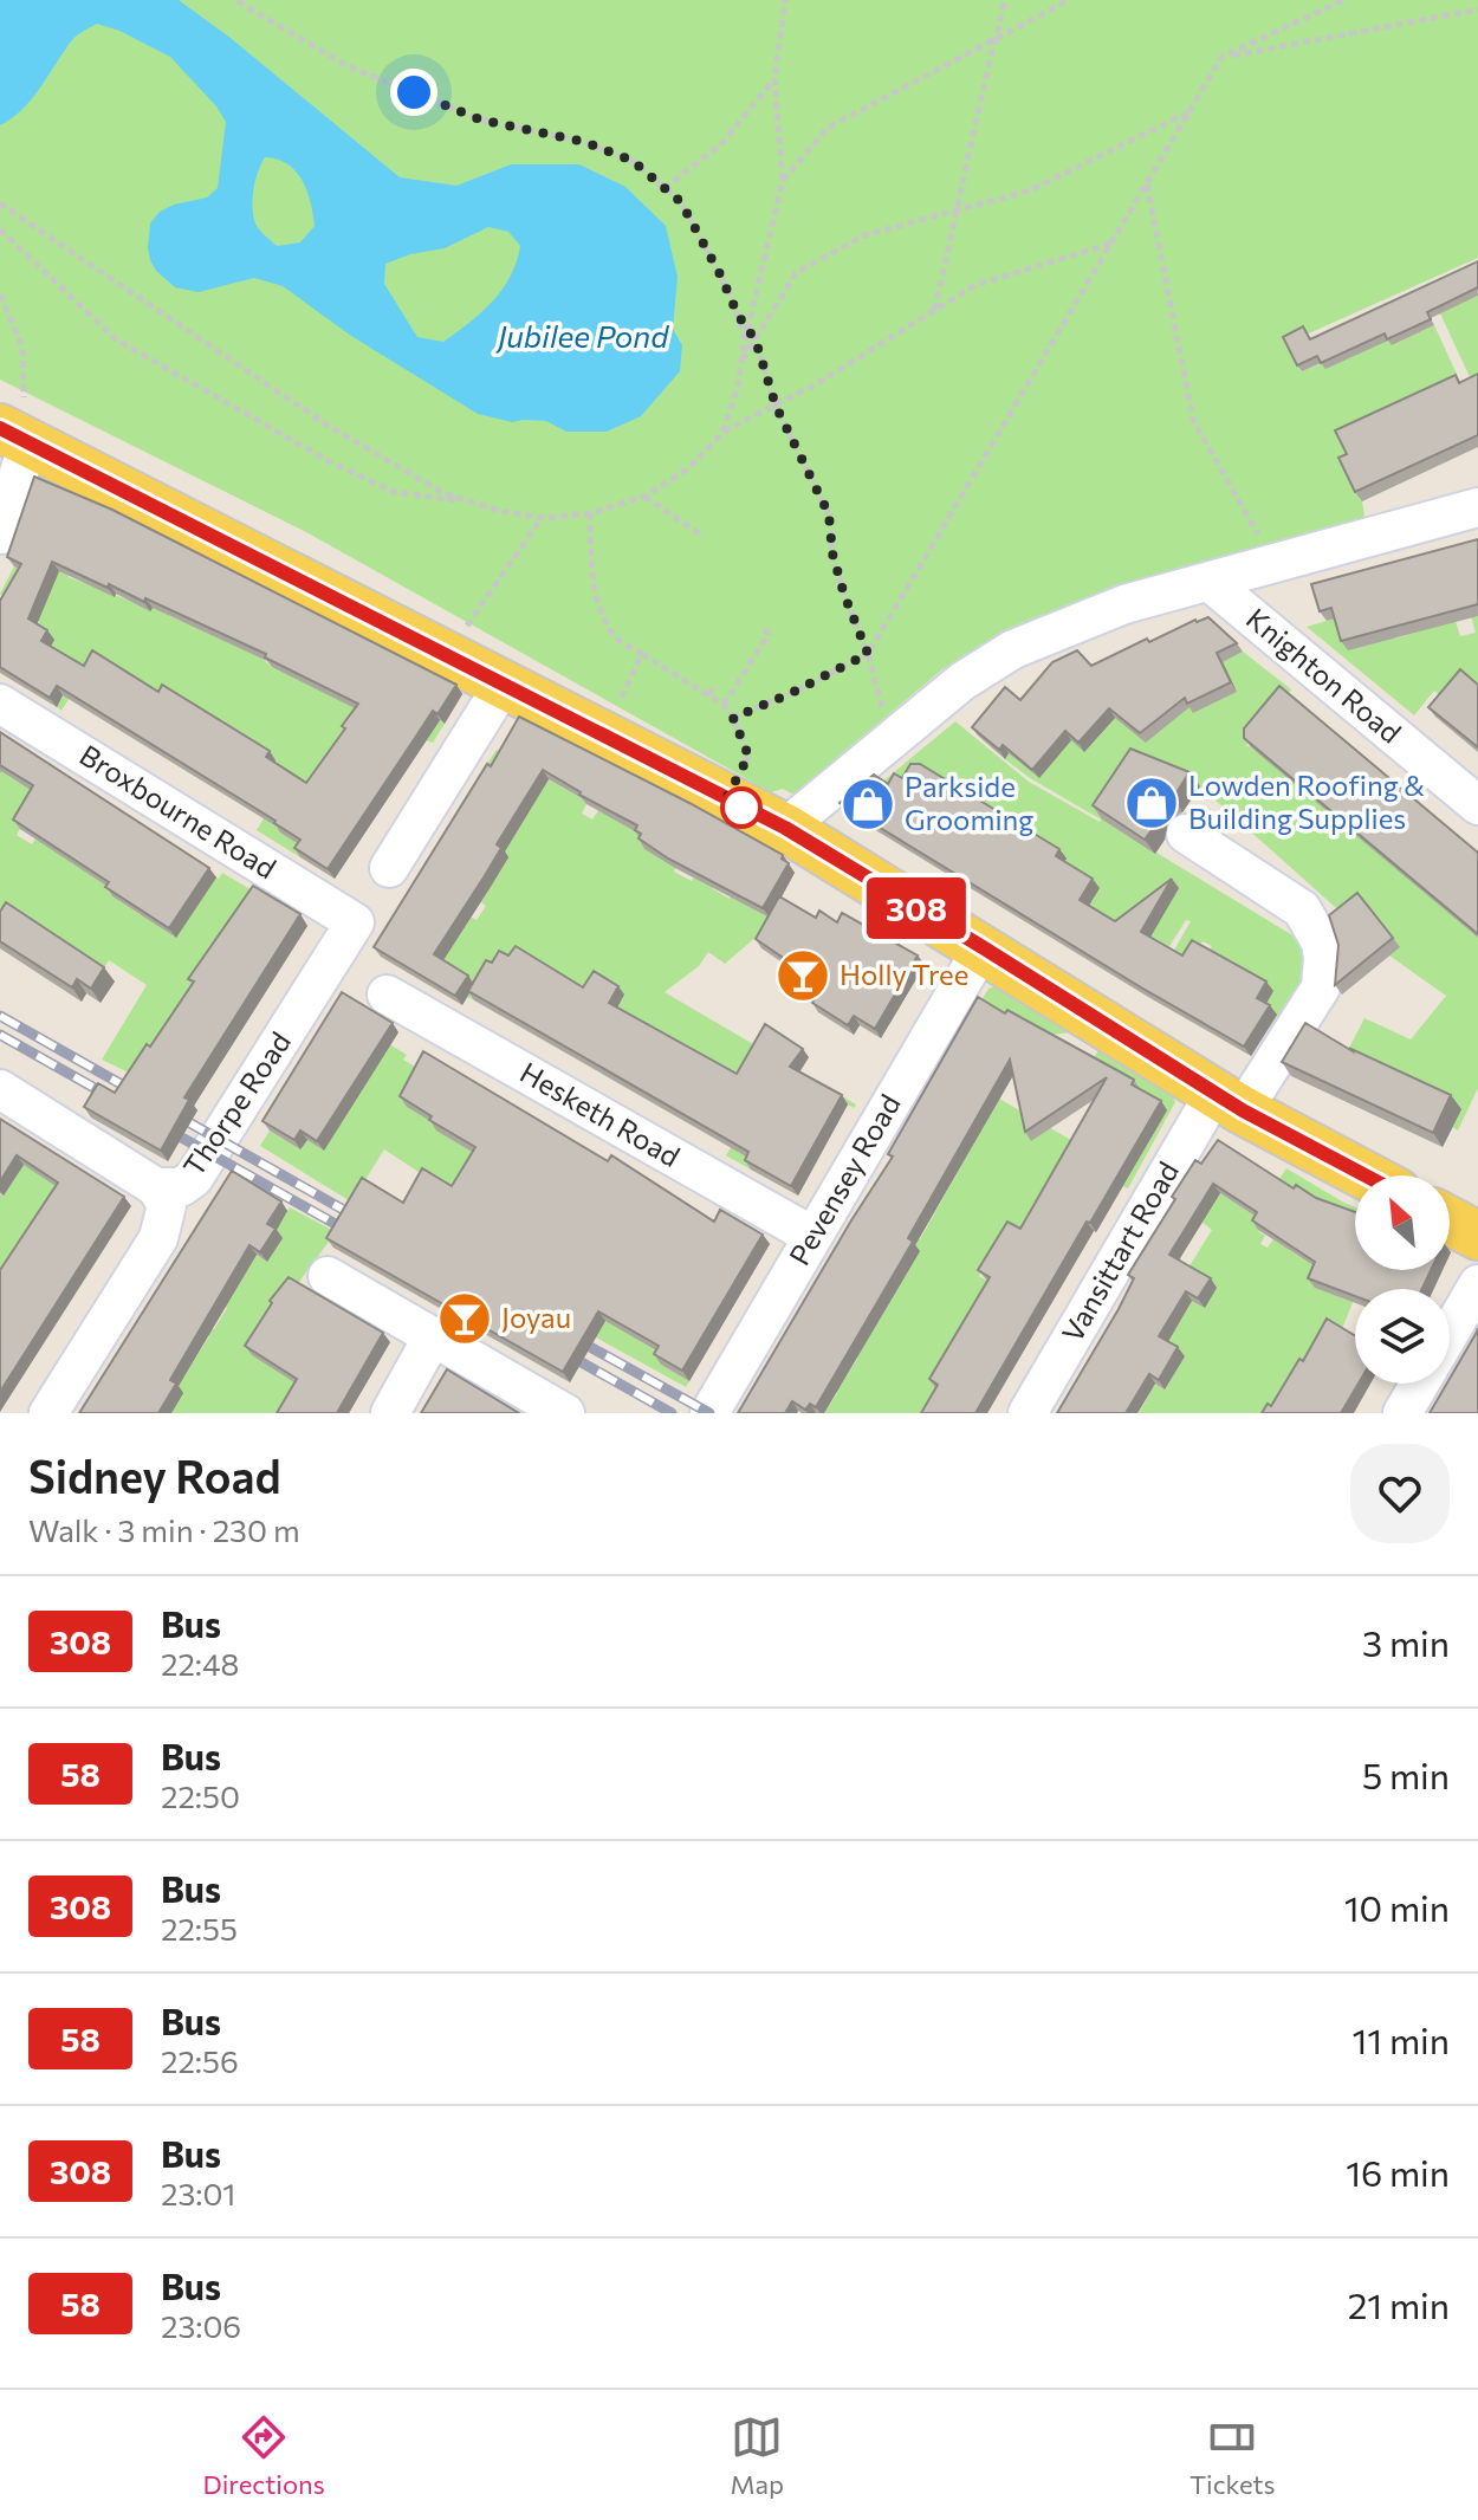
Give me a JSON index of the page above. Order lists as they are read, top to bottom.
{
  "streets": {
    "street": [
      "Knighton Road",
      "Broxbourne Road",
      "Thorpe Road",
      "Hesketh Road",
      "Pevensey Road",
      "Vansittart Road"
    ]
  },
  "crossings": [
    ["Broxbourne Road", "Thorpe Road"],
    ["Hesketh Road", "Pevensey Road"]
  ],
  "water": ["Jubilee Pond"],
  "places": {
    "shop": ["Lowden Roofing & Building Supplies", "Parkside Grooming"],
    "bar": ["Holly Tree", "Joyau"]
  },
  "lines": ["bus line 308"],
  "north": "top left",
  "page": {
    "on_map": "308",
    "heading": ["Sidney Road", "Walk · 3 min · 230 m"],
    "list": [
      {
        "mark": "308",
        "name": "Bus",
        "note": "22:48",
        "value": "3 min"
      },
      {
        "mark": "58",
        "name": "Bus",
        "note": "22:50",
        "value": "5 min"
      },
      {
        "mark": "308",
        "name": "Bus",
        "note": "22:55",
        "value": "10 min"
      },
      {
        "mark": "58",
        "name": "Bus",
        "note": "22:56",
        "value": "11 min"
      },
      {
        "mark": "308",
        "name": "Bus",
        "note": "23:01",
        "value": "16 min"
      },
      {
        "mark": "58",
        "name": "Bus",
        "note": "23:06",
        "value": "21 min"
      }
    ],
    "tabs": ["Directions", "Map", "Tickets"]
  }
}
